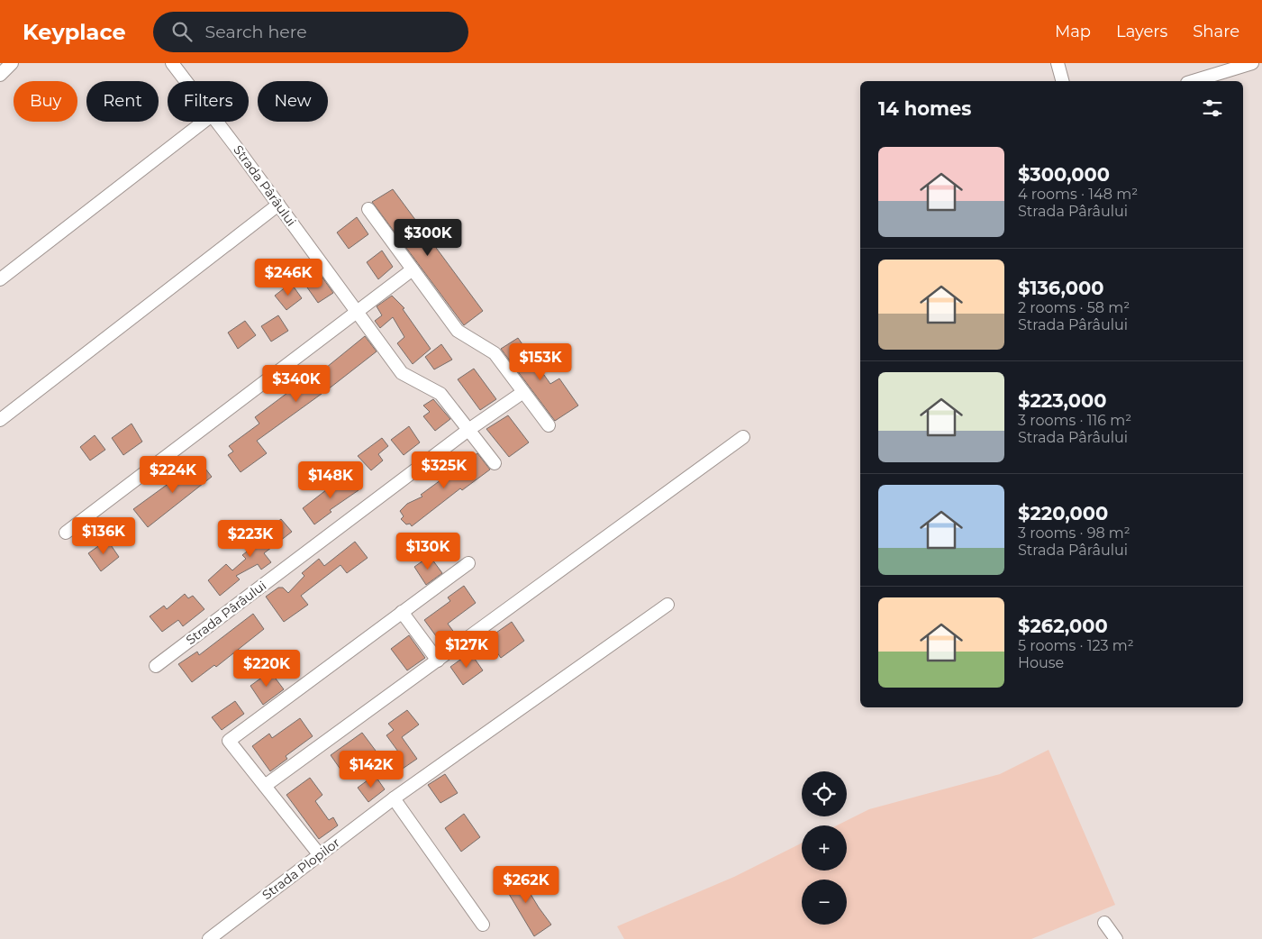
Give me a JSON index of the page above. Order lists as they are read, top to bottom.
{
  "streets": {
    "street": ["Strada Pârâului", "Strada Plopilor"]
  },
  "page": {
    "header": "Keyplace",
    "search": "Search here",
    "nav": ["Map", "Layers", "Share"],
    "chip": [
      "Buy",
      "Rent",
      "Filters",
      "New"
    ],
    "heading": "14 homes",
    "list": [
      {
        "name": "$300,000",
        "note": "4 rooms · 148 m² · Strada Pârâului"
      },
      {
        "name": "$136,000",
        "note": "2 rooms · 58 m² · Strada Pârâului"
      },
      {
        "name": "$223,000",
        "note": "3 rooms · 116 m² · Strada Pârâului"
      },
      {
        "name": "$220,000",
        "note": "3 rooms · 98 m² · Strada Pârâului"
      },
      {
        "name": "$262,000",
        "note": "5 rooms · 123 m² · House"
      }
    ],
    "price": [
      "$300K",
      "$246K",
      "$153K",
      "$340K",
      "$325K",
      "$224K",
      "$148K",
      "$136K",
      "$223K",
      "$130K",
      "$127K",
      "$220K",
      "$142K",
      "$262K"
    ],
    "map_buttons": ["+", "−"]
  }
}
